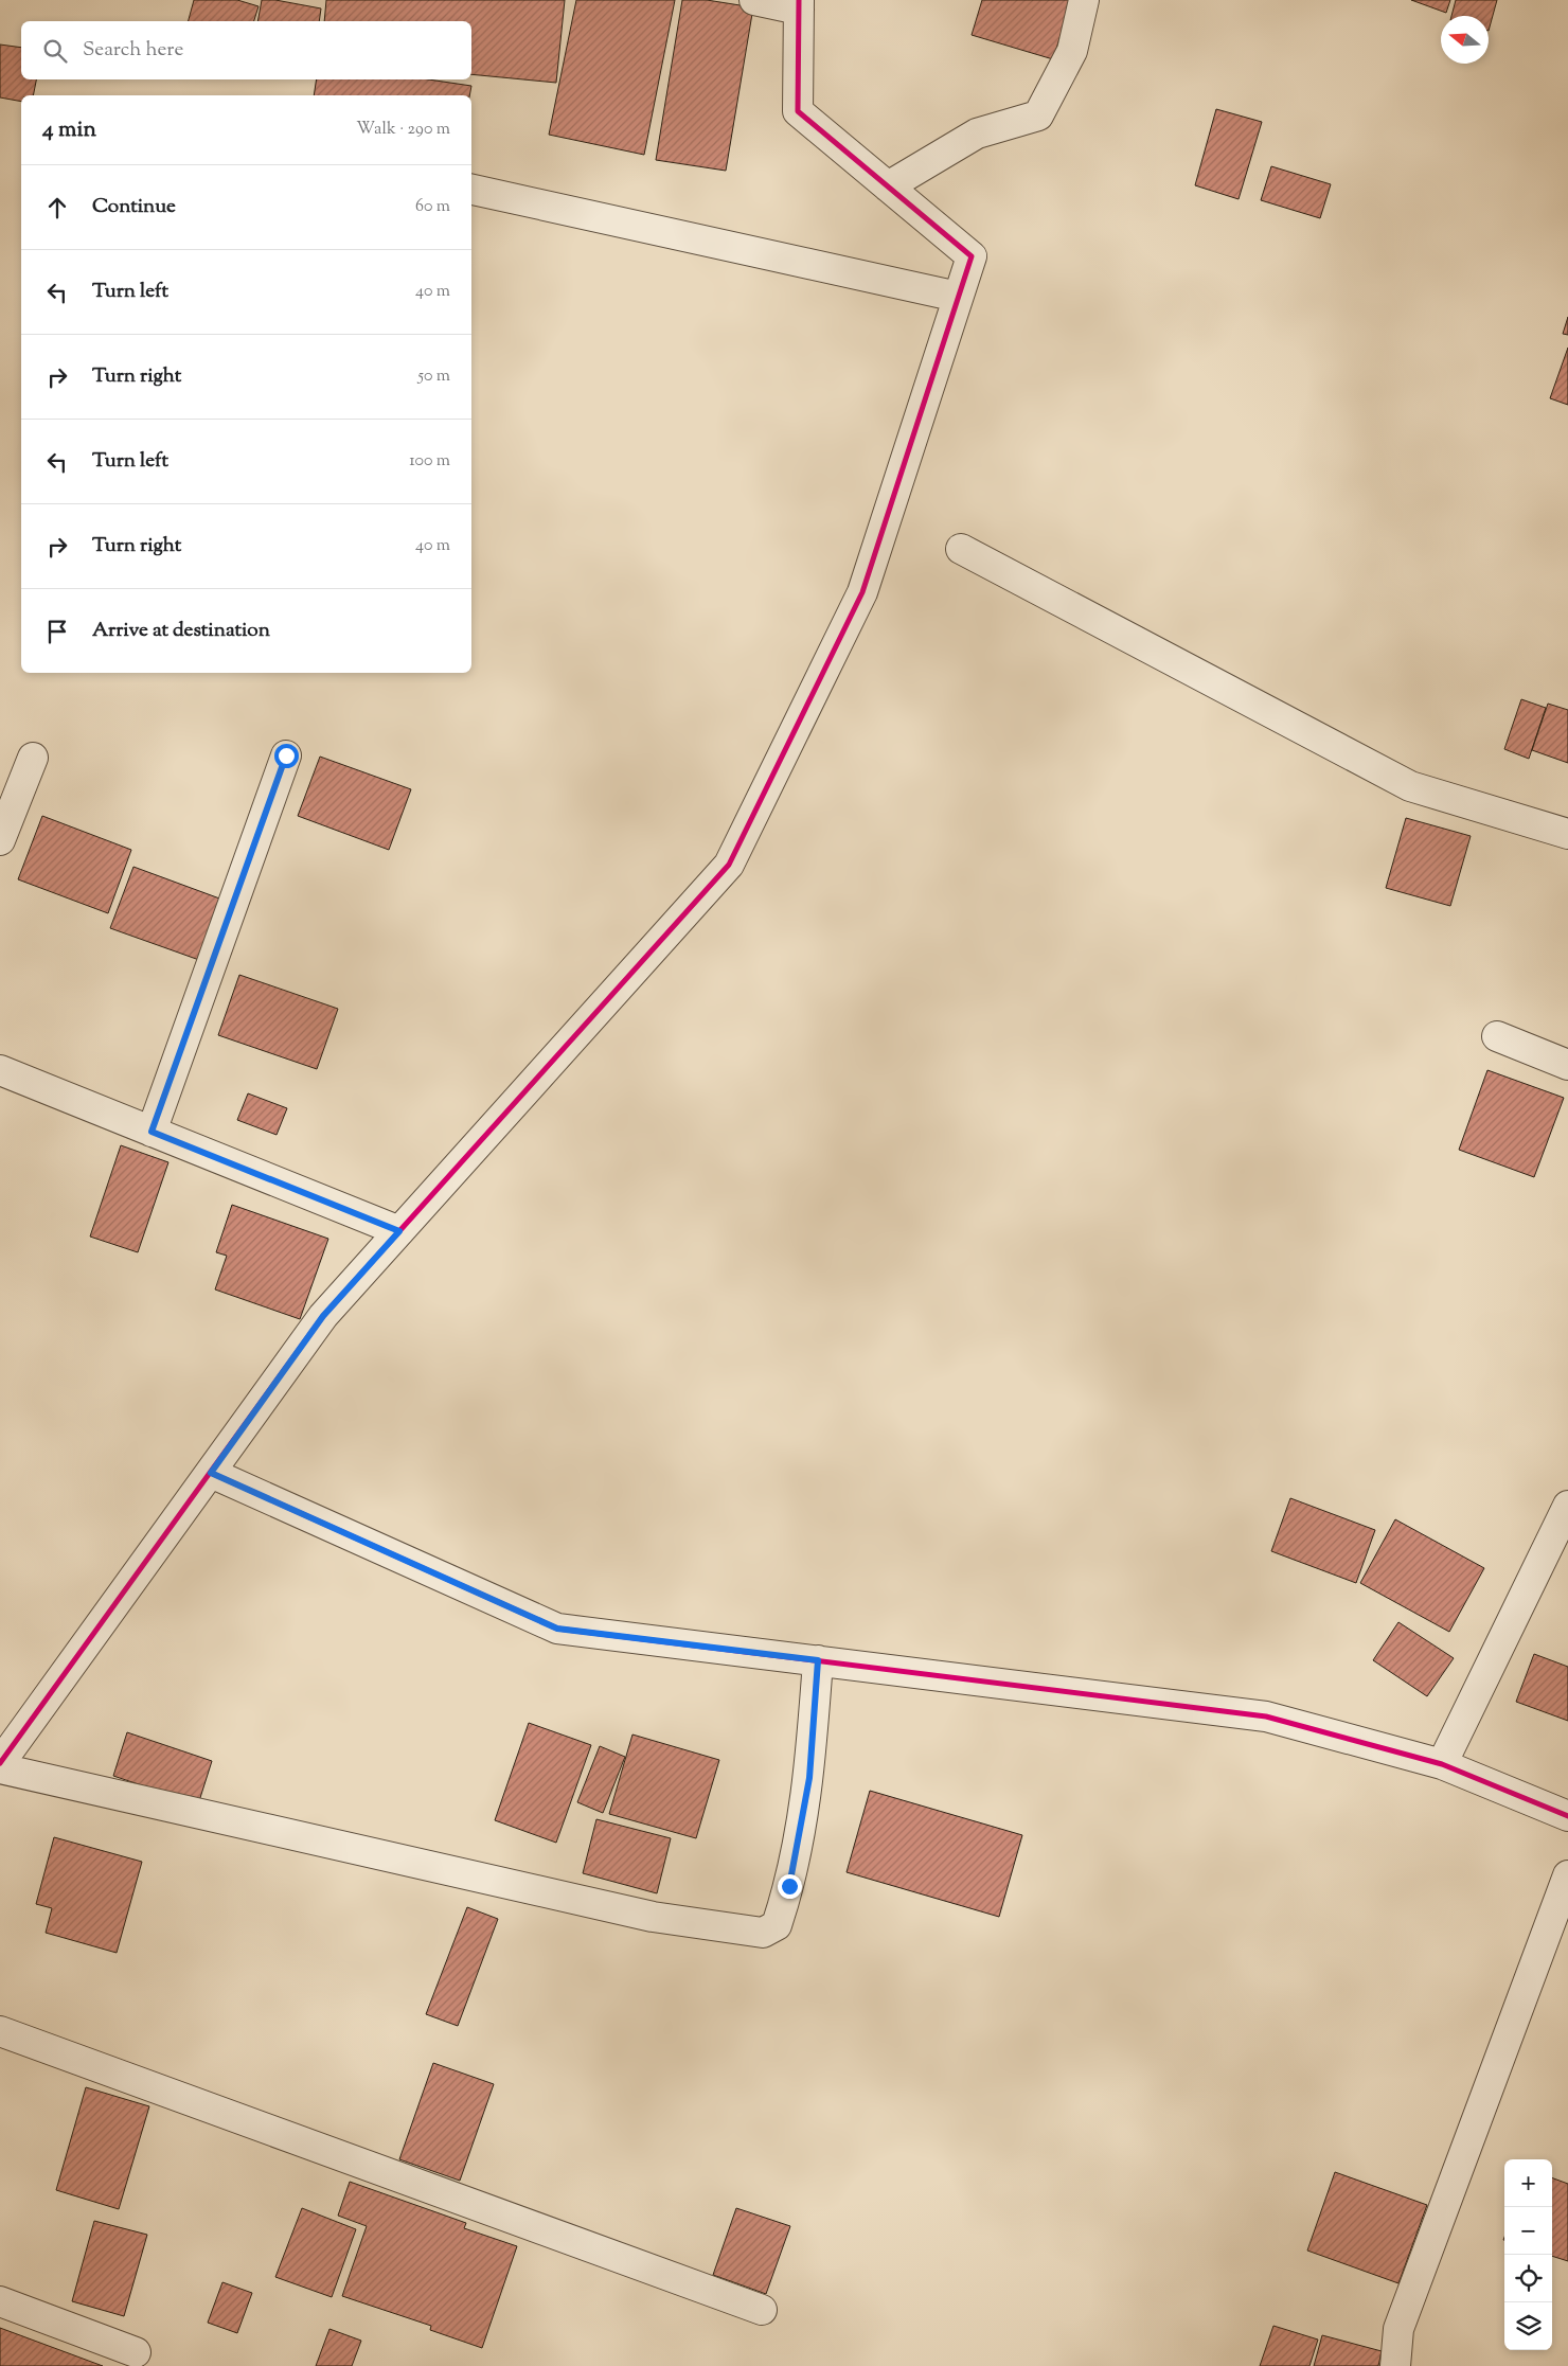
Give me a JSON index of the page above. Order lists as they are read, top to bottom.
{
  "north": "left",
  "page": {
    "search": "Search here",
    "heading": ["4 min", "Walk · 290 m"],
    "list": [
      ["Continue", "60 m"],
      ["Turn left", "40 m"],
      ["Turn right", "50 m"],
      ["Turn left", "100 m"],
      ["Turn right", "40 m"],
      "Arrive at destination"
    ],
    "map_buttons": ["+", "−"]
  }
}
